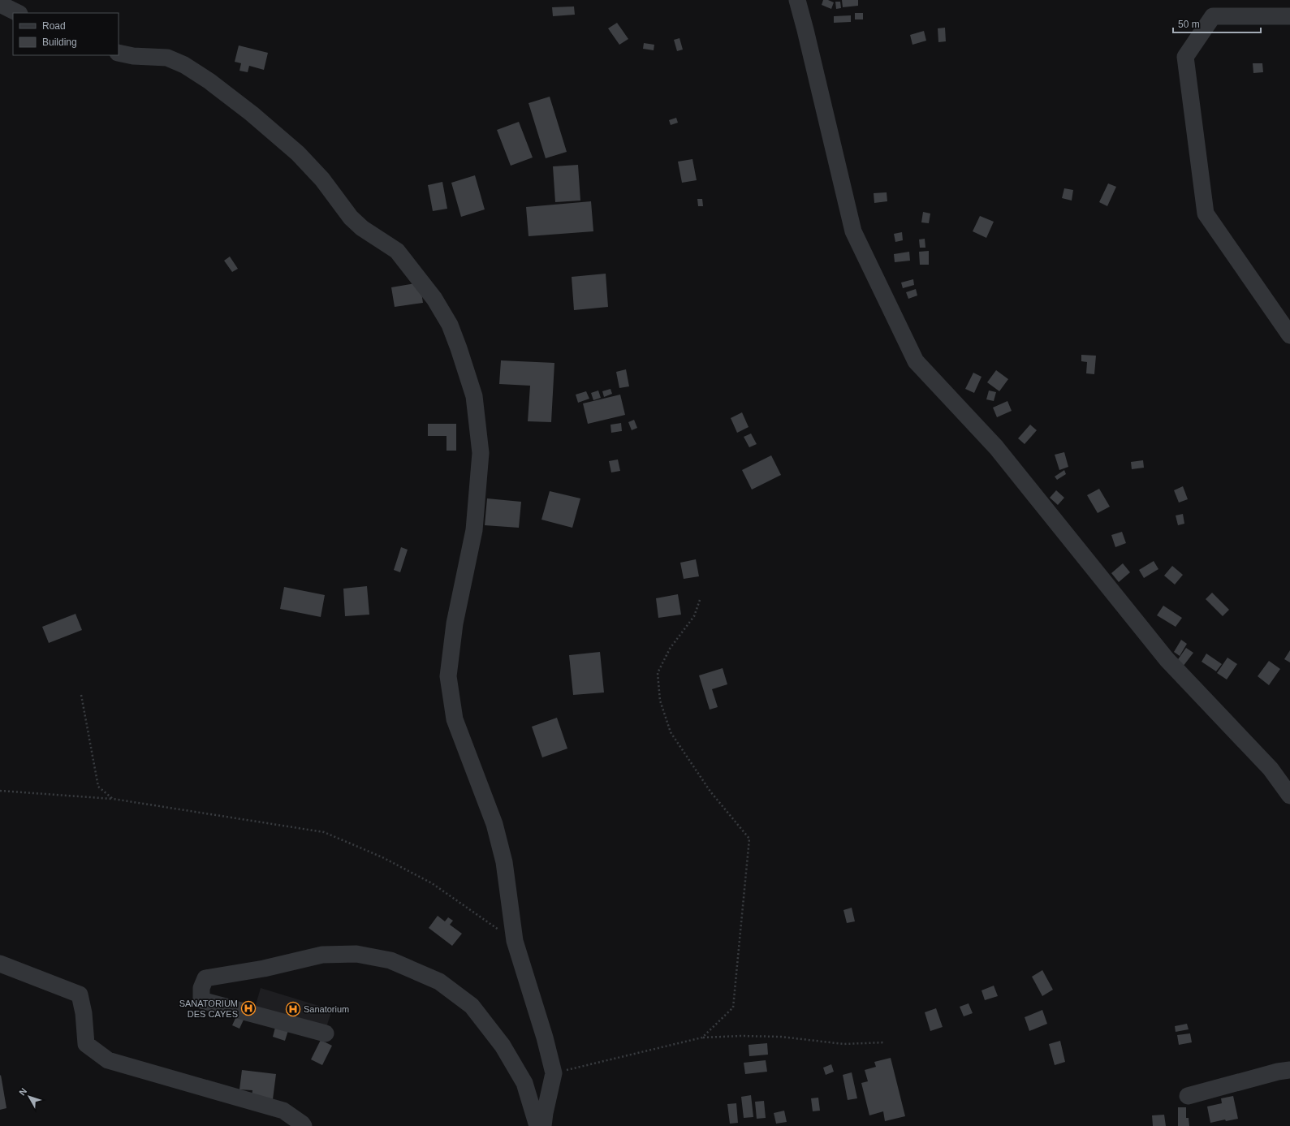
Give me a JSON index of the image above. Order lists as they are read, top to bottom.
{
  "places": {
    "hospital": ["SANATORIUM DES CAYES", "Sanatorium"]
  },
  "legend": ["Road", "Building"],
  "scale_bar": "50 m",
  "north": "top left"
}
